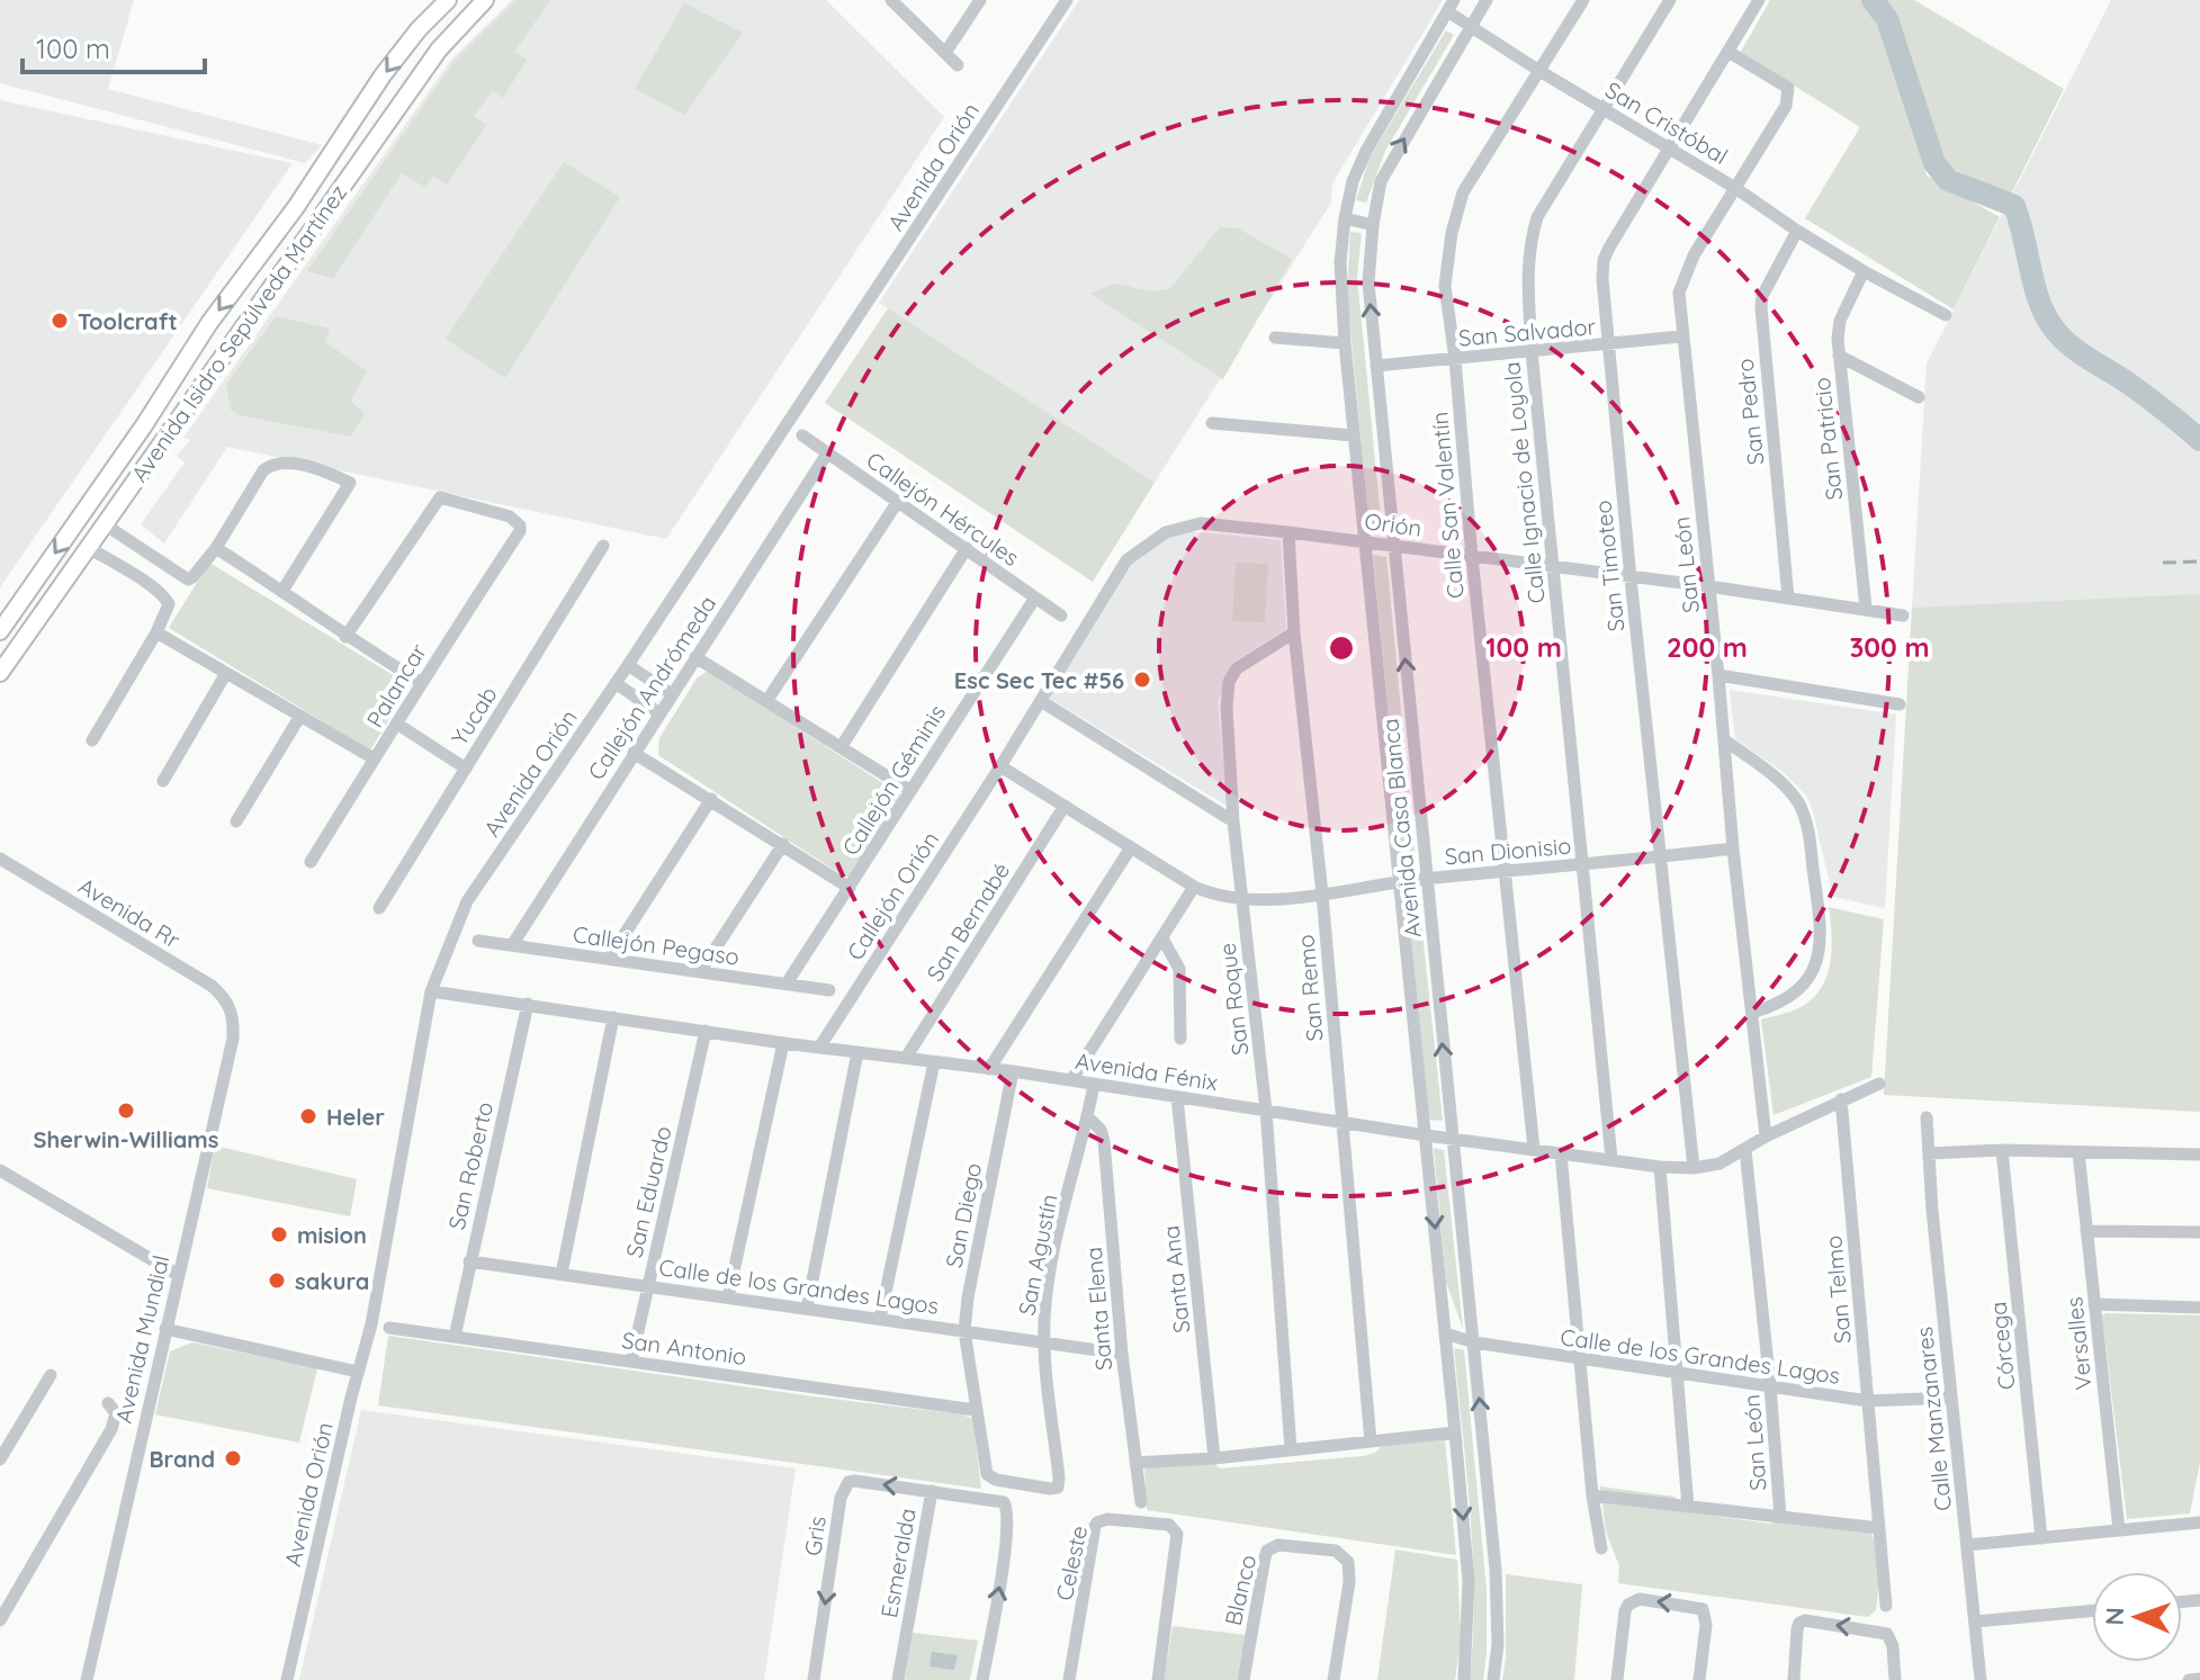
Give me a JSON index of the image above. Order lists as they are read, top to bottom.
{
  "streets": {
    "main road": ["Avenida Isidro Sepúlveda Martínez"],
    "street": [
      "San Cristóbal",
      "Avenida Orión",
      "San Salvador",
      "San Pedro",
      "San Patricio",
      "Calle Ignacio de Loyola",
      "Calle San Valentín",
      "Callejón Hércules",
      "Orión",
      "San León",
      "San Timoteo",
      "Palancar",
      "Callejón Andrómeda",
      "Yucab",
      "Callejón Géminis",
      "Avenida Casa Blanca",
      "San Dionisio",
      "Callejón Orión",
      "Avenida Rr",
      "San Bernabé",
      "Callejón Pegaso",
      "San Remo",
      "San Roque",
      "Avenida Fénix",
      "San Roberto",
      "San Eduardo",
      "San Diego",
      "San Agustín",
      "Santa Ana",
      "Calle de los Grandes Lagos",
      "San Telmo",
      "Santa Elena",
      "Avenida Mundial",
      "Versalles",
      "Córcega",
      "San Antonio",
      "Calle Manzanares",
      "Gris",
      "Esmeralda",
      "Celeste",
      "Blanco"
    ]
  },
  "crossings": [
    ["San Cristóbal", "San Pedro"],
    ["San Cristóbal", "San Patricio"],
    ["San Cristóbal", "Calle Ignacio de Loyola"],
    ["San Cristóbal", "Calle San Valentín"],
    ["San Cristóbal", "San León"],
    ["San Cristóbal", "San Timoteo"],
    ["San Cristóbal", "Avenida Casa Blanca"],
    ["Avenida Orión", "Avenida Fénix"],
    ["San Salvador", "Calle Ignacio de Loyola"],
    ["San Salvador", "Calle San Valentín"],
    ["San Salvador", "San León"],
    ["San Salvador", "San Timoteo"],
    ["San Salvador", "Avenida Casa Blanca"],
    ["San Pedro", "Orión"],
    ["San Patricio", "Orión"],
    ["Calle Ignacio de Loyola", "Orión"],
    ["Calle Ignacio de Loyola", "San Dionisio"],
    ["Calle Ignacio de Loyola", "Avenida Fénix"],
    ["Calle San Valentín", "Orión"],
    ["Calle San Valentín", "San Dionisio"],
    ["Calle San Valentín", "Avenida Fénix"],
    ["Callejón Hércules", "Callejón Andrómeda"],
    ["Callejón Hércules", "Callejón Géminis"],
    ["Orión", "San León"],
    ["Orión", "San Timoteo"],
    ["Orión", "Avenida Casa Blanca"],
    ["Orión", "San Dionisio"],
    ["Orión", "Callejón Orión"],
    ["Orión", "San Remo"],
    ["San León", "San Timoteo"],
    ["San León", "San Dionisio"],
    ["San León", "Avenida Fénix"],
    ["San León", "Calle de los Grandes Lagos"],
    ["San Timoteo", "San Dionisio"],
    ["San Timoteo", "Avenida Fénix"],
    ["Callejón Andrómeda", "Callejón Pegaso"],
    ["Callejón Géminis", "Callejón Pegaso"],
    ["Avenida Casa Blanca", "San Dionisio"],
    ["Avenida Casa Blanca", "Avenida Fénix"],
    ["Avenida Casa Blanca", "Calle de los Grandes Lagos"],
    ["San Dionisio", "Callejón Orión"],
    ["San Dionisio", "San Bernabé"],
    ["San Dionisio", "San Remo"],
    ["San Dionisio", "San Roque"],
    ["Callejón Orión", "Avenida Fénix"],
    ["Avenida Rr", "Avenida Mundial"],
    ["San Bernabé", "Avenida Fénix"],
    ["San Remo", "San Roque"],
    ["San Remo", "Avenida Fénix"],
    ["San Roque", "Avenida Fénix"],
    ["Avenida Fénix", "San Roberto"],
    ["Avenida Fénix", "San Eduardo"],
    ["Avenida Fénix", "San Diego"],
    ["Avenida Fénix", "San Agustín"],
    ["Avenida Fénix", "Santa Ana"],
    ["Avenida Fénix", "San Telmo"],
    ["San Roberto", "Calle de los Grandes Lagos"],
    ["San Roberto", "San Antonio"],
    ["San Eduardo", "Calle de los Grandes Lagos"],
    ["San Eduardo", "San Antonio"],
    ["San Diego", "San Agustín"],
    ["San Diego", "Calle de los Grandes Lagos"],
    ["San Diego", "San Antonio"],
    ["San Agustín", "Calle de los Grandes Lagos"],
    ["San Agustín", "Santa Elena"],
    ["Calle de los Grandes Lagos", "San Telmo"],
    ["Calle de los Grandes Lagos", "Santa Elena"],
    ["Calle de los Grandes Lagos", "Calle Manzanares"],
    ["Gris", "Esmeralda"]
  ],
  "places": [
    "Toolcraft",
    "Esc Sec Tec #56",
    "Sherwin-Williams",
    "Heler",
    "mision",
    "sakura",
    "Brand"
  ],
  "scale_bar": "100 m",
  "north": "left",
  "rings": ["100 m", "200 m", "300 m"]
}
